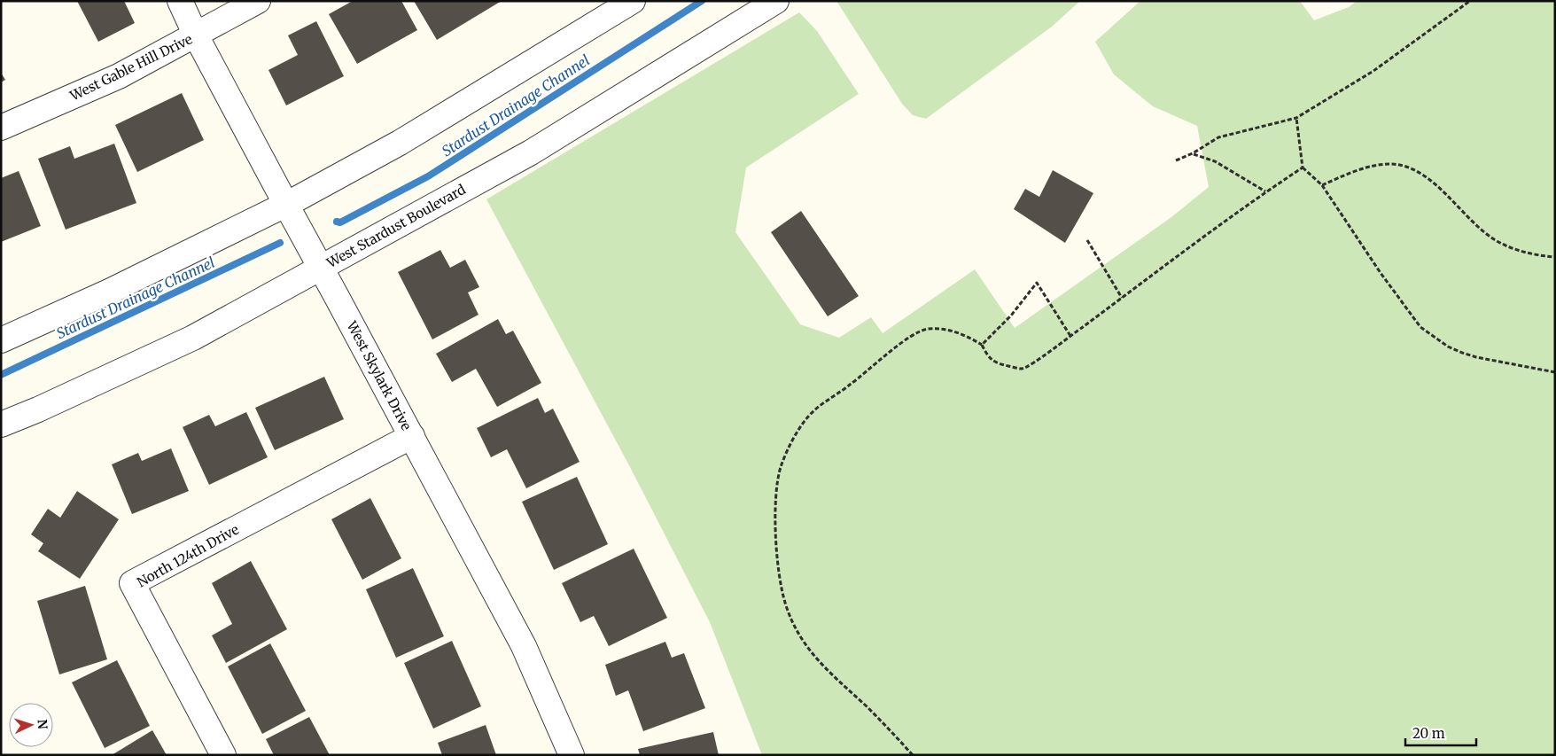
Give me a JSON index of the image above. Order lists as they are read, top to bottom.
{
  "streets": {
    "street": [
      "West Gable Hill Drive",
      "West Stardust Boulevard",
      "West Skylark Drive",
      "North 124th Drive"
    ]
  },
  "crossings": [
    ["West Gable Hill Drive", "West Skylark Drive"],
    ["West Stardust Boulevard", "West Skylark Drive"],
    ["West Skylark Drive", "North 124th Drive"]
  ],
  "water": ["Stardust Drainage Channel"],
  "scale_bar": "20 m",
  "north": "right"
}
